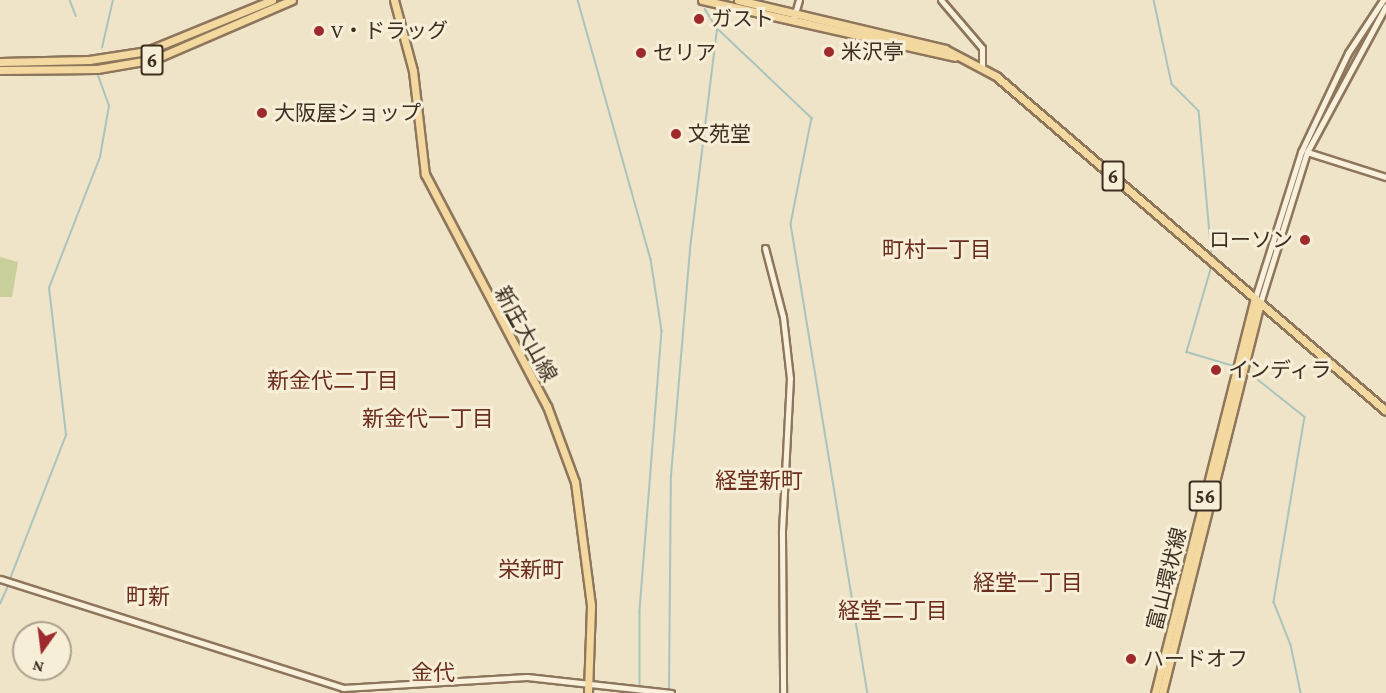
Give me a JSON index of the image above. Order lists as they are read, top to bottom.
{
  "streets": {
    "main road": [
      "6",
      "新庄大山線",
      "56",
      "富山環状線"
    ]
  },
  "crossings": [
    ["6", "富山環状線"]
  ],
  "districts": [
    "町村一丁目",
    "新金代二丁目",
    "新金代一丁目",
    "経堂新町",
    "栄新町",
    "経堂一丁目",
    "町新",
    "経堂二丁目",
    "金代"
  ],
  "places": [
    "ガスト",
    "V・ドラッグ",
    "米沢亭",
    "セリア",
    "大阪屋ショップ",
    "文苑堂",
    "ローソン",
    "インディラ",
    "ハードオフ"
  ],
  "north": "bottom"
}
